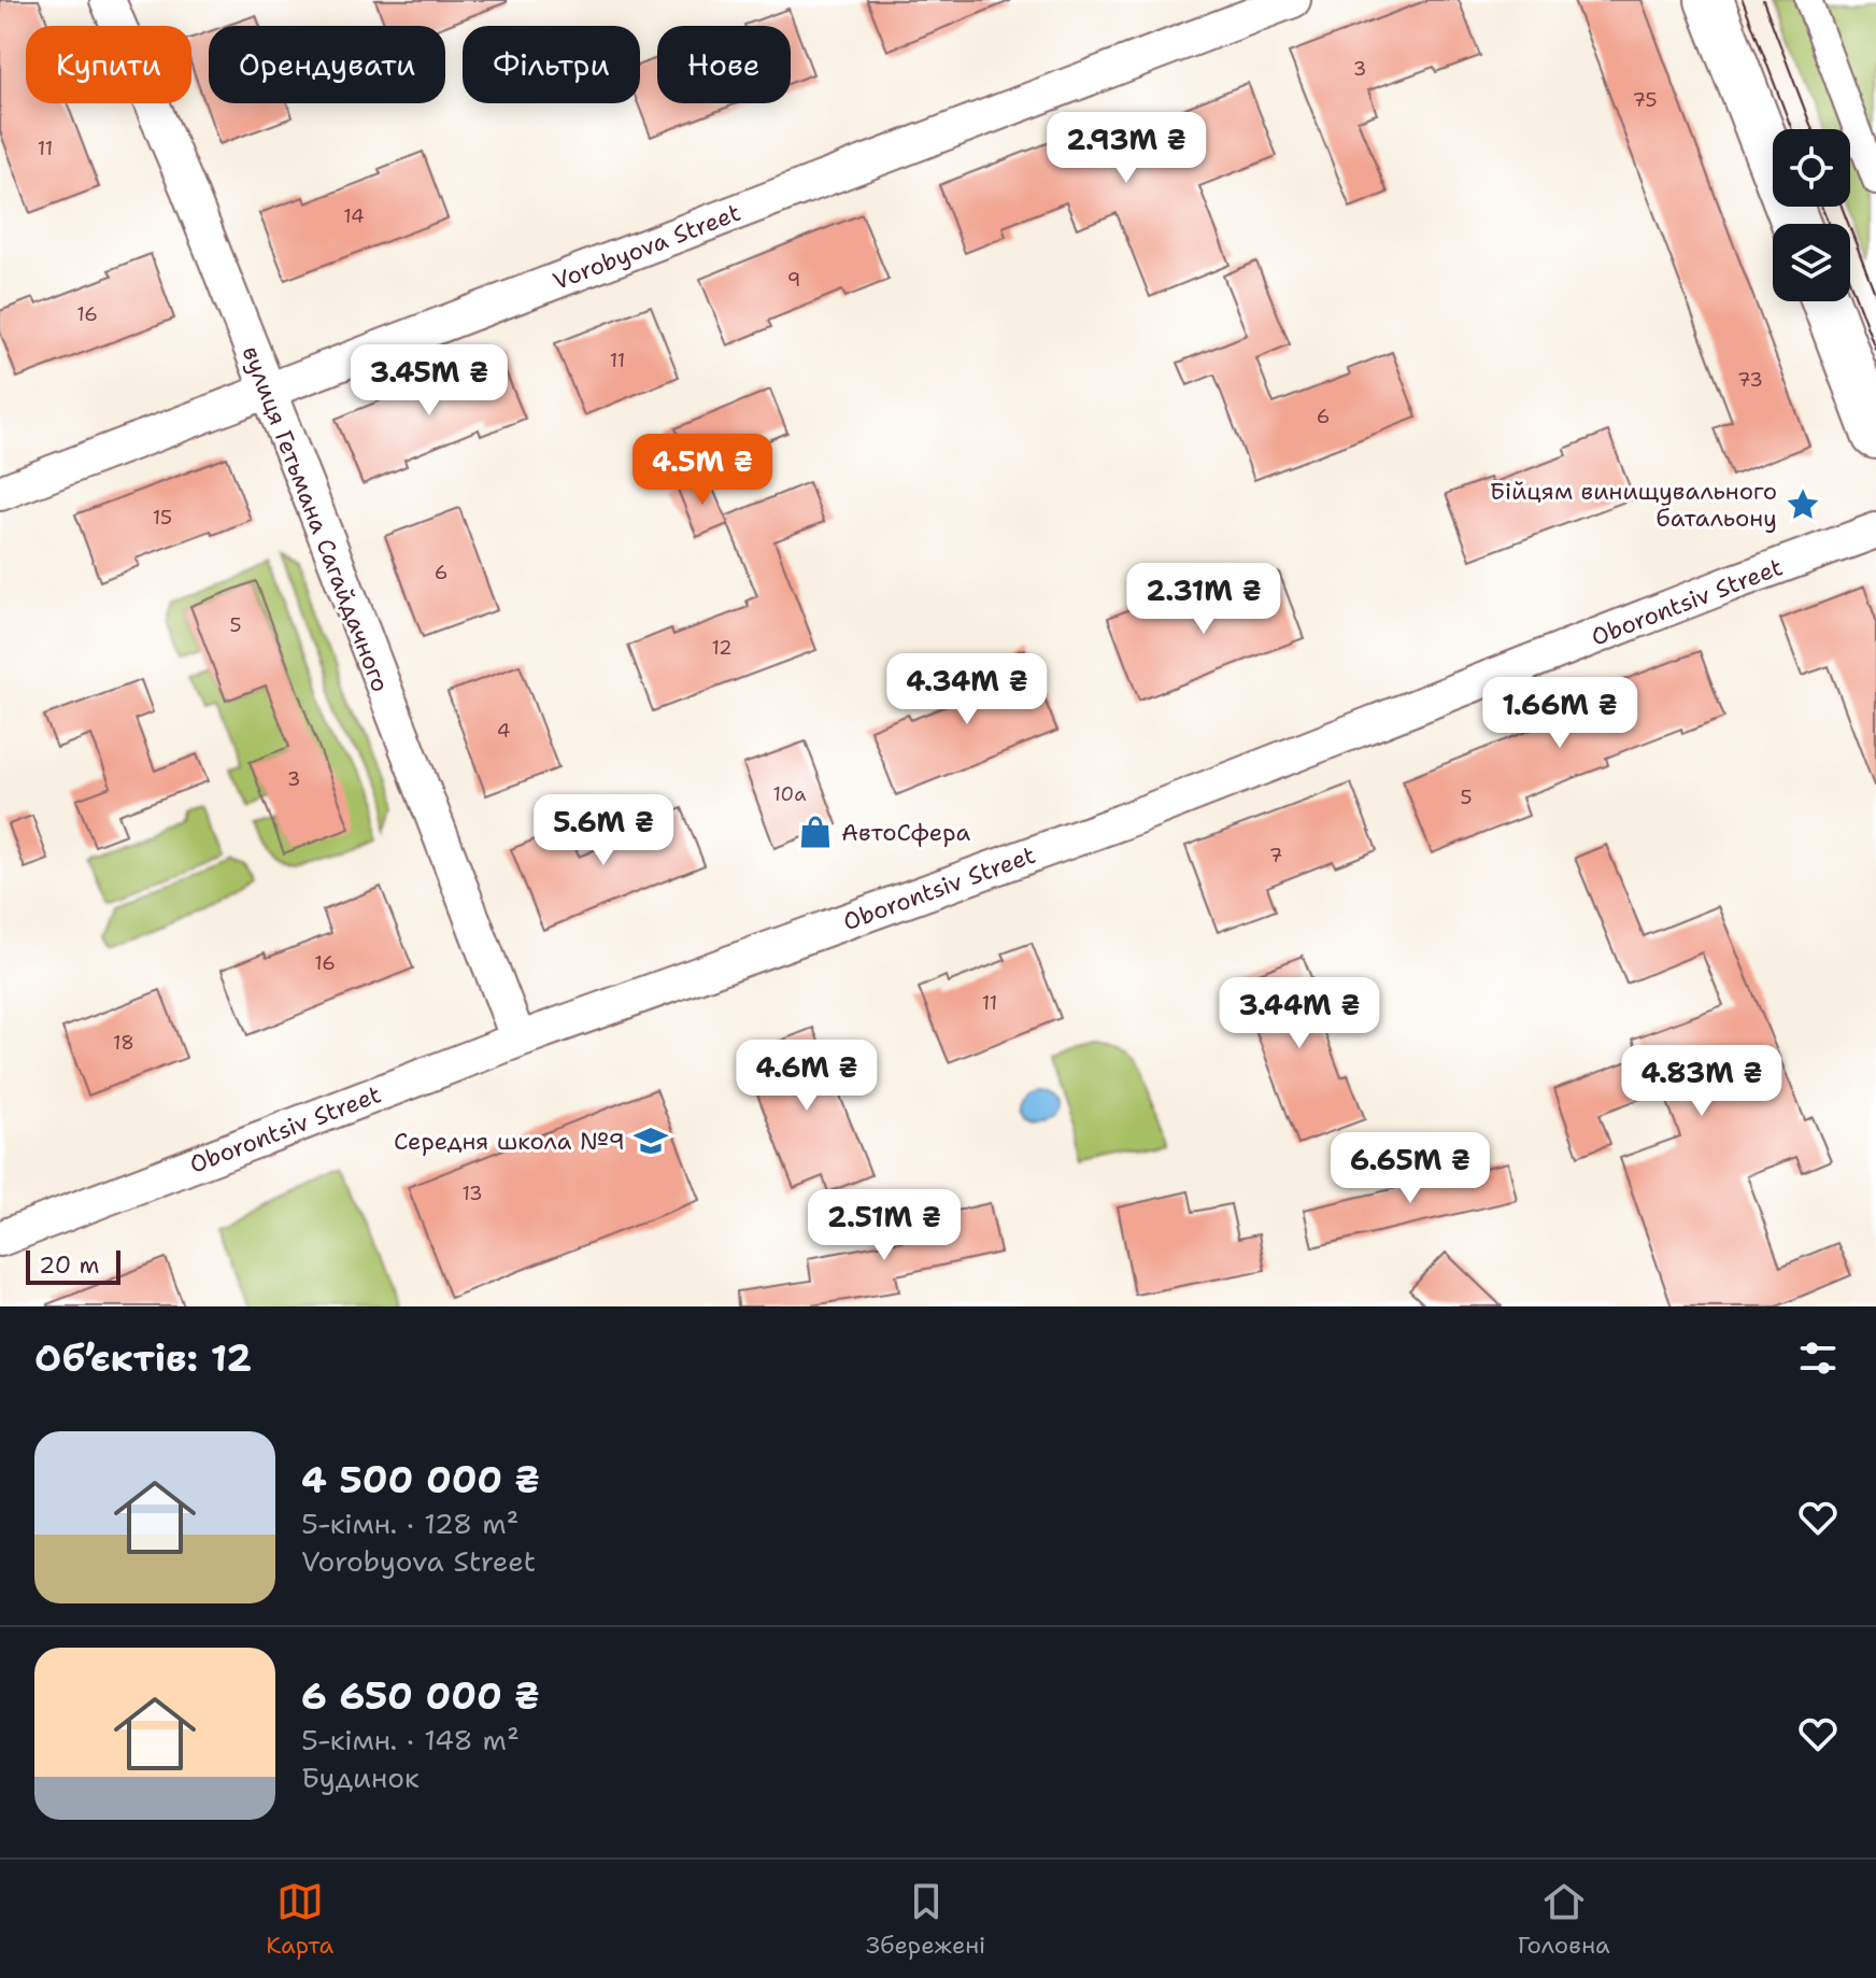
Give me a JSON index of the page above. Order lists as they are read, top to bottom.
{
  "streets": {
    "street": ["Vorobyova Street", "вулиця Гетьмана Сагайдачного", "Oborontsiv Street"]
  },
  "crossings": [
    ["Vorobyova Street", "вулиця Гетьмана Сагайдачного"],
    ["вулиця Гетьмана Сагайдачного", "Oborontsiv Street"]
  ],
  "places": {
    "place": ["Бійцям винищувального батальону"],
    "shop": ["АвтоСфера"],
    "school or university": ["Середня школа №9"]
  },
  "house_numbers": [
    "3",
    "75",
    "11",
    "14",
    "9",
    "16",
    "11",
    "73",
    "6",
    "15",
    "6",
    "5",
    "12",
    "4",
    "3",
    "10а",
    "5",
    "7",
    "16",
    "11",
    "18",
    "13"
  ],
  "scale_bar": "20 m",
  "page": {
    "chip": [
      "Купити",
      "Орендувати",
      "Фільтри",
      "Нове"
    ],
    "price": [
      "2.93M ₴",
      "3.45M ₴",
      "4.5M ₴",
      "2.31M ₴",
      "4.34M ₴",
      "1.66M ₴",
      "5.6M ₴",
      "3.44M ₴",
      "4.6M ₴",
      "4.83M ₴",
      "6.65M ₴",
      "2.51M ₴"
    ],
    "scale": "20 m",
    "heading": "Об’єктів: 12",
    "list": [
      {
        "name": "4 500 000 ₴",
        "note": "5-кімн. · 128 m² · Vorobyova Street"
      },
      {
        "name": "6 650 000 ₴",
        "note": "5-кімн. · 148 m² · Будинок"
      }
    ],
    "tabs": ["Карта", "Збережені", "Головна"]
  }
}
